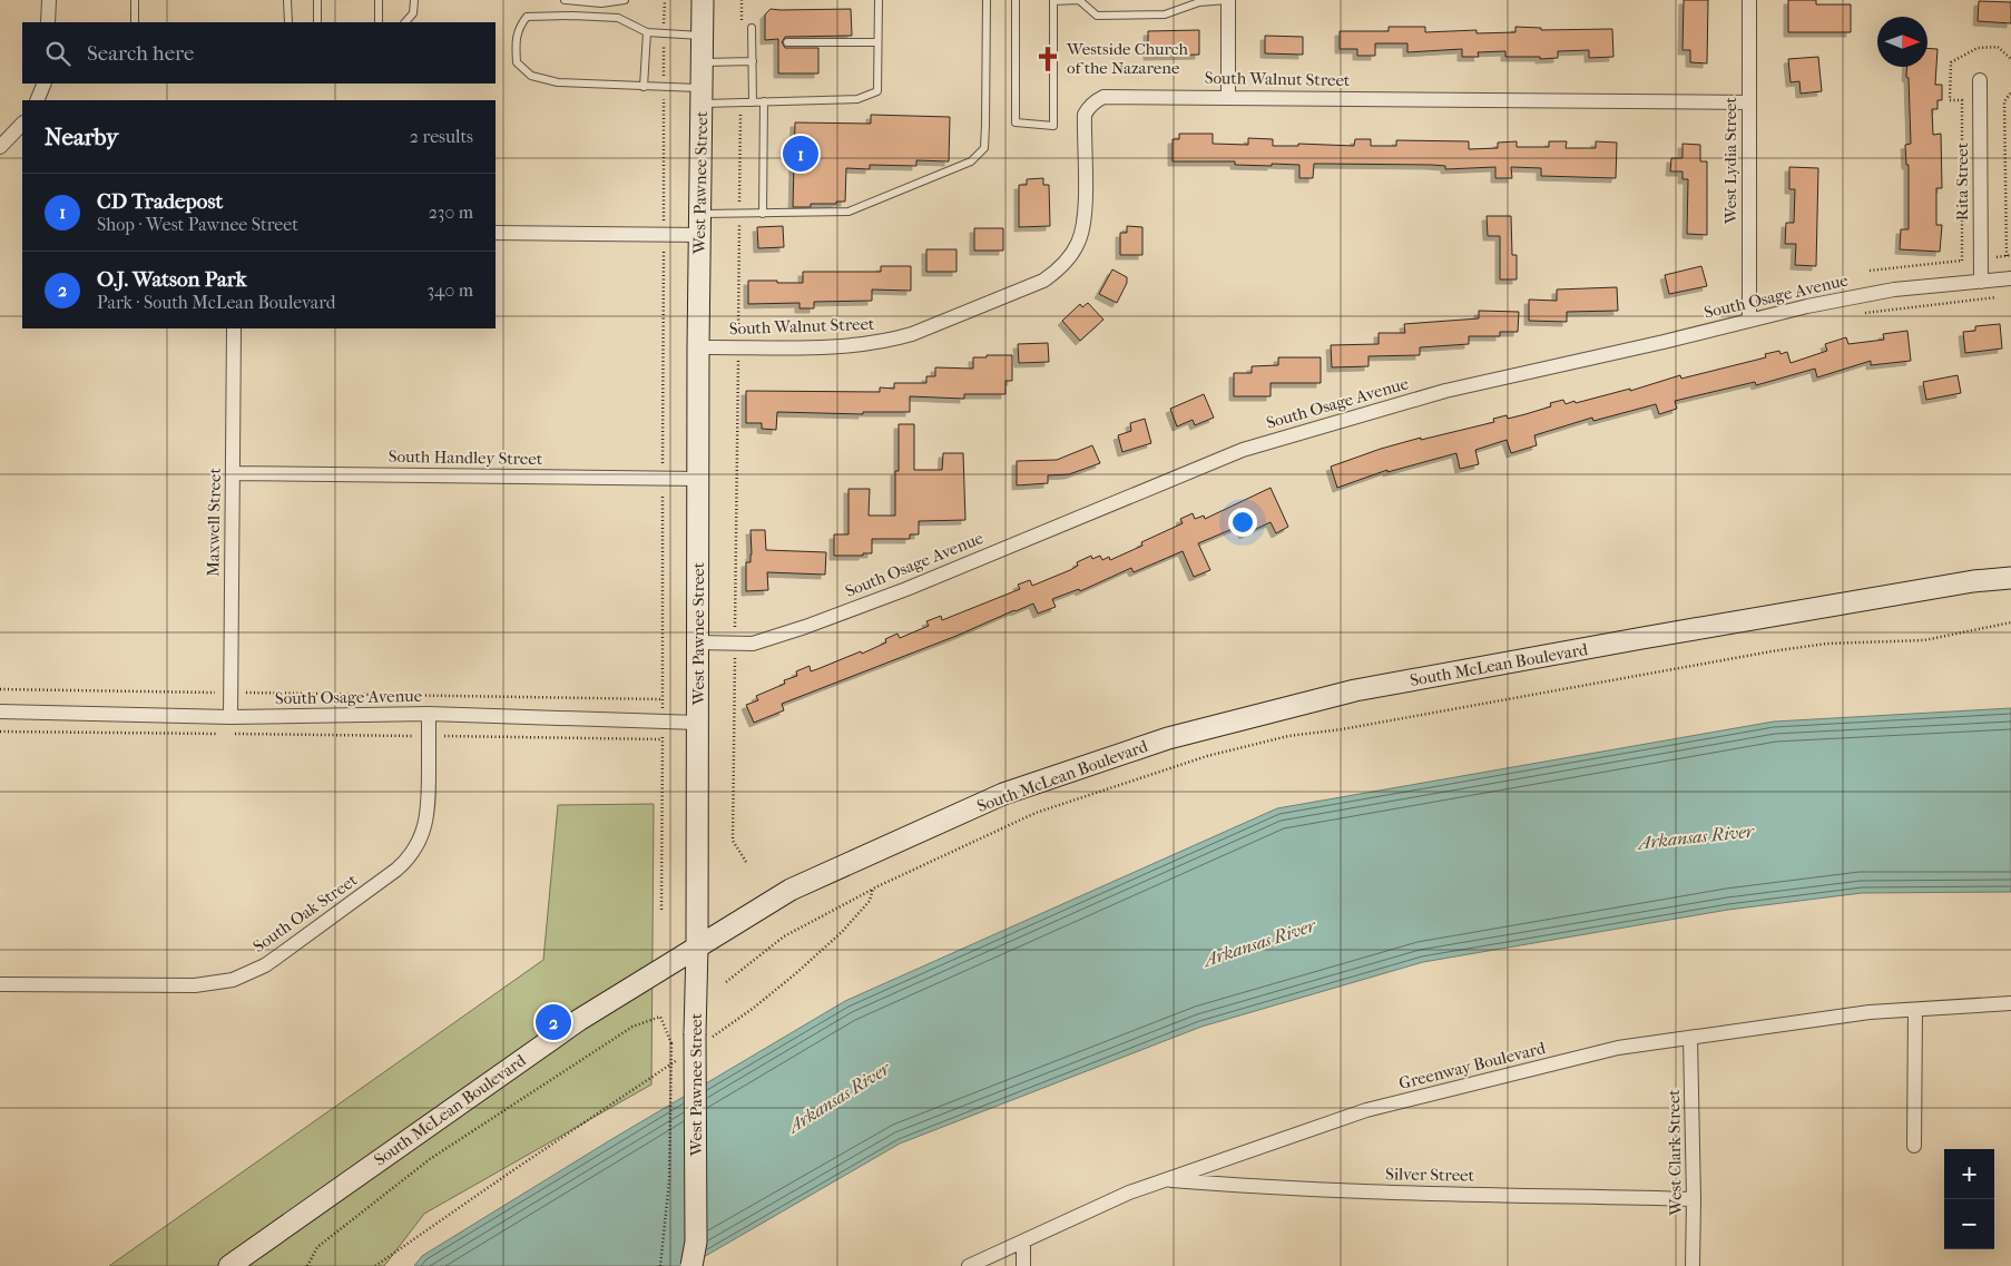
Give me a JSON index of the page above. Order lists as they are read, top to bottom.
{
  "streets": {
    "main road": ["West Pawnee Street", "South McLean Boulevard"],
    "street": [
      "South Walnut Street",
      "West Lydia Street",
      "Rita Street",
      "South Osage Avenue",
      "South Handley Street",
      "Maxwell Street",
      "South Oak Street",
      "Greenway Boulevard",
      "West Clark Street",
      "Silver Street"
    ]
  },
  "crossings": [
    ["South Walnut Street", "West Lydia Street"],
    ["South Walnut Street", "West Pawnee Street"],
    ["West Lydia Street", "South Osage Avenue"],
    ["Rita Street", "South Osage Avenue"],
    ["West Pawnee Street", "South Osage Avenue"],
    ["West Pawnee Street", "South Handley Street"],
    ["West Pawnee Street", "South McLean Boulevard"],
    ["South Osage Avenue", "Maxwell Street"],
    ["South Osage Avenue", "South Oak Street"],
    ["South Handley Street", "Maxwell Street"],
    ["Greenway Boulevard", "West Clark Street"],
    ["Greenway Boulevard", "Silver Street"],
    ["West Clark Street", "Silver Street"]
  ],
  "water": ["Arkansas River"],
  "places": {
    "church": ["Westside Church of the Nazarene"]
  },
  "north": "right",
  "page": {
    "search": "Search here",
    "heading": ["Nearby", "2 results"],
    "pins": ["1", "2"],
    "list": [
      {
        "mark": "1",
        "name": "CD Tradepost",
        "note": "Shop · West Pawnee Street",
        "value": "230 m"
      },
      {
        "mark": "2",
        "name": "O.J. Watson Park",
        "note": "Park · South McLean Boulevard",
        "value": "340 m"
      }
    ],
    "map_buttons": ["+", "−"]
  }
}
